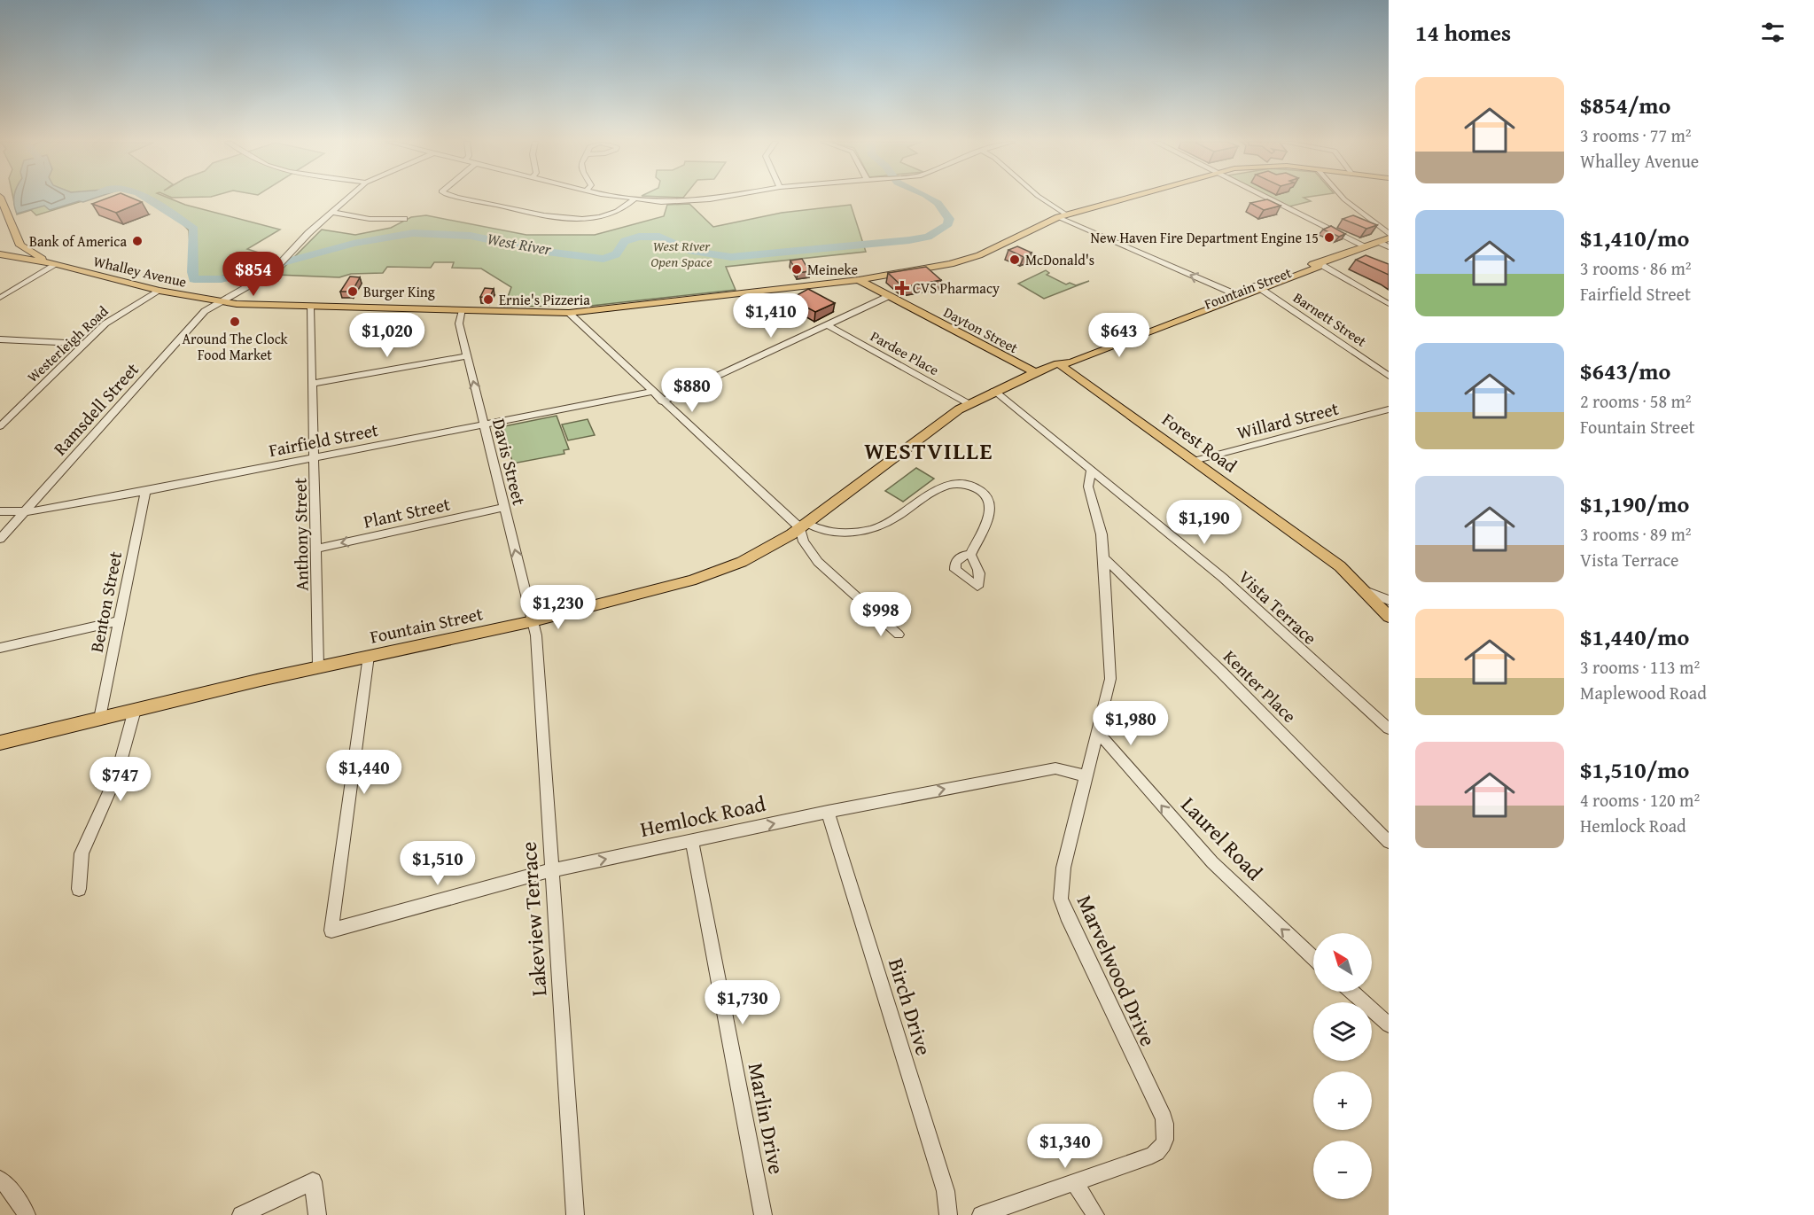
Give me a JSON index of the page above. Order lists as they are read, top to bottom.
{
  "streets": {
    "main road": [
      "Whalley Avenue",
      "Fountain Street",
      "Dayton Street",
      "Forest Road"
    ],
    "street": [
      "Barnett Street",
      "Westerleigh Road",
      "Pardee Place",
      "Ramsdell Street",
      "Willard Street",
      "Fairfield Street",
      "Davis Street",
      "Plant Street",
      "Anthony Street",
      "Benton Street",
      "Vista Terrace",
      "Kenter Place",
      "Hemlock Road",
      "Laurel Road",
      "Lakeview Terrace",
      "Marvelwood Drive",
      "Birch Drive",
      "Marlin Drive"
    ]
  },
  "crossings": [
    ["Whalley Avenue", "Dayton Street"],
    ["Whalley Avenue", "Westerleigh Road"],
    ["Whalley Avenue", "Ramsdell Street"],
    ["Whalley Avenue", "Davis Street"],
    ["Whalley Avenue", "Anthony Street"],
    ["Fountain Street", "Barnett Street"],
    ["Fountain Street", "Dayton Street"],
    ["Fountain Street", "Pardee Place"],
    ["Fountain Street", "Forest Road"],
    ["Fountain Street", "Davis Street"],
    ["Fountain Street", "Anthony Street"],
    ["Fountain Street", "Benton Street"],
    ["Fountain Street", "Vista Terrace"],
    ["Fountain Street", "Hemlock Road"],
    ["Fountain Street", "Lakeview Terrace"],
    ["Ramsdell Street", "Fairfield Street"],
    ["Willard Street", "Forest Road"],
    ["Fairfield Street", "Davis Street"],
    ["Fairfield Street", "Anthony Street"],
    ["Fairfield Street", "Benton Street"],
    ["Davis Street", "Plant Street"],
    ["Davis Street", "Lakeview Terrace"],
    ["Plant Street", "Anthony Street"],
    ["Vista Terrace", "Marvelwood Drive"],
    ["Kenter Place", "Marvelwood Drive"],
    ["Hemlock Road", "Lakeview Terrace"],
    ["Hemlock Road", "Marvelwood Drive"],
    ["Hemlock Road", "Birch Drive"],
    ["Hemlock Road", "Marlin Drive"],
    ["Laurel Road", "Marvelwood Drive"]
  ],
  "one_way": [
    "Davis Street",
    "Plant Street",
    "Hemlock Road",
    "Laurel Road"
  ],
  "districts": ["WESTVILLE"],
  "water": ["West River"],
  "parks": ["West River Open Space"],
  "places": {
    "other": [
      "New Haven Fire Department Engine 15",
      "Bank of America",
      "McDonald's",
      "Meineke",
      "Burger King",
      "Ernie's Pizzeria",
      "Around The Clock Food Market"
    ],
    "health": ["CVS Pharmacy"]
  },
  "north": "top left",
  "page": {
    "heading": "14 homes",
    "list": [
      {
        "name": "$854/mo",
        "note": "3 rooms · 77 m² · Whalley Avenue"
      },
      {
        "name": "$1,410/mo",
        "note": "3 rooms · 86 m² · Fairfield Street"
      },
      {
        "name": "$643/mo",
        "note": "2 rooms · 58 m² · Fountain Street"
      },
      {
        "name": "$1,190/mo",
        "note": "3 rooms · 89 m² · Vista Terrace"
      },
      {
        "name": "$1,440/mo",
        "note": "3 rooms · 113 m² · Maplewood Road"
      },
      {
        "name": "$1,510/mo",
        "note": "4 rooms · 120 m² · Hemlock Road"
      }
    ],
    "price": [
      "$854",
      "$1,410",
      "$1,020",
      "$643",
      "$880",
      "$1,190",
      "$1,230",
      "$998",
      "$1,980",
      "$1,440",
      "$747",
      "$1,510",
      "$1,730",
      "$1,340"
    ],
    "map_buttons": ["+", "−"]
  }
}
